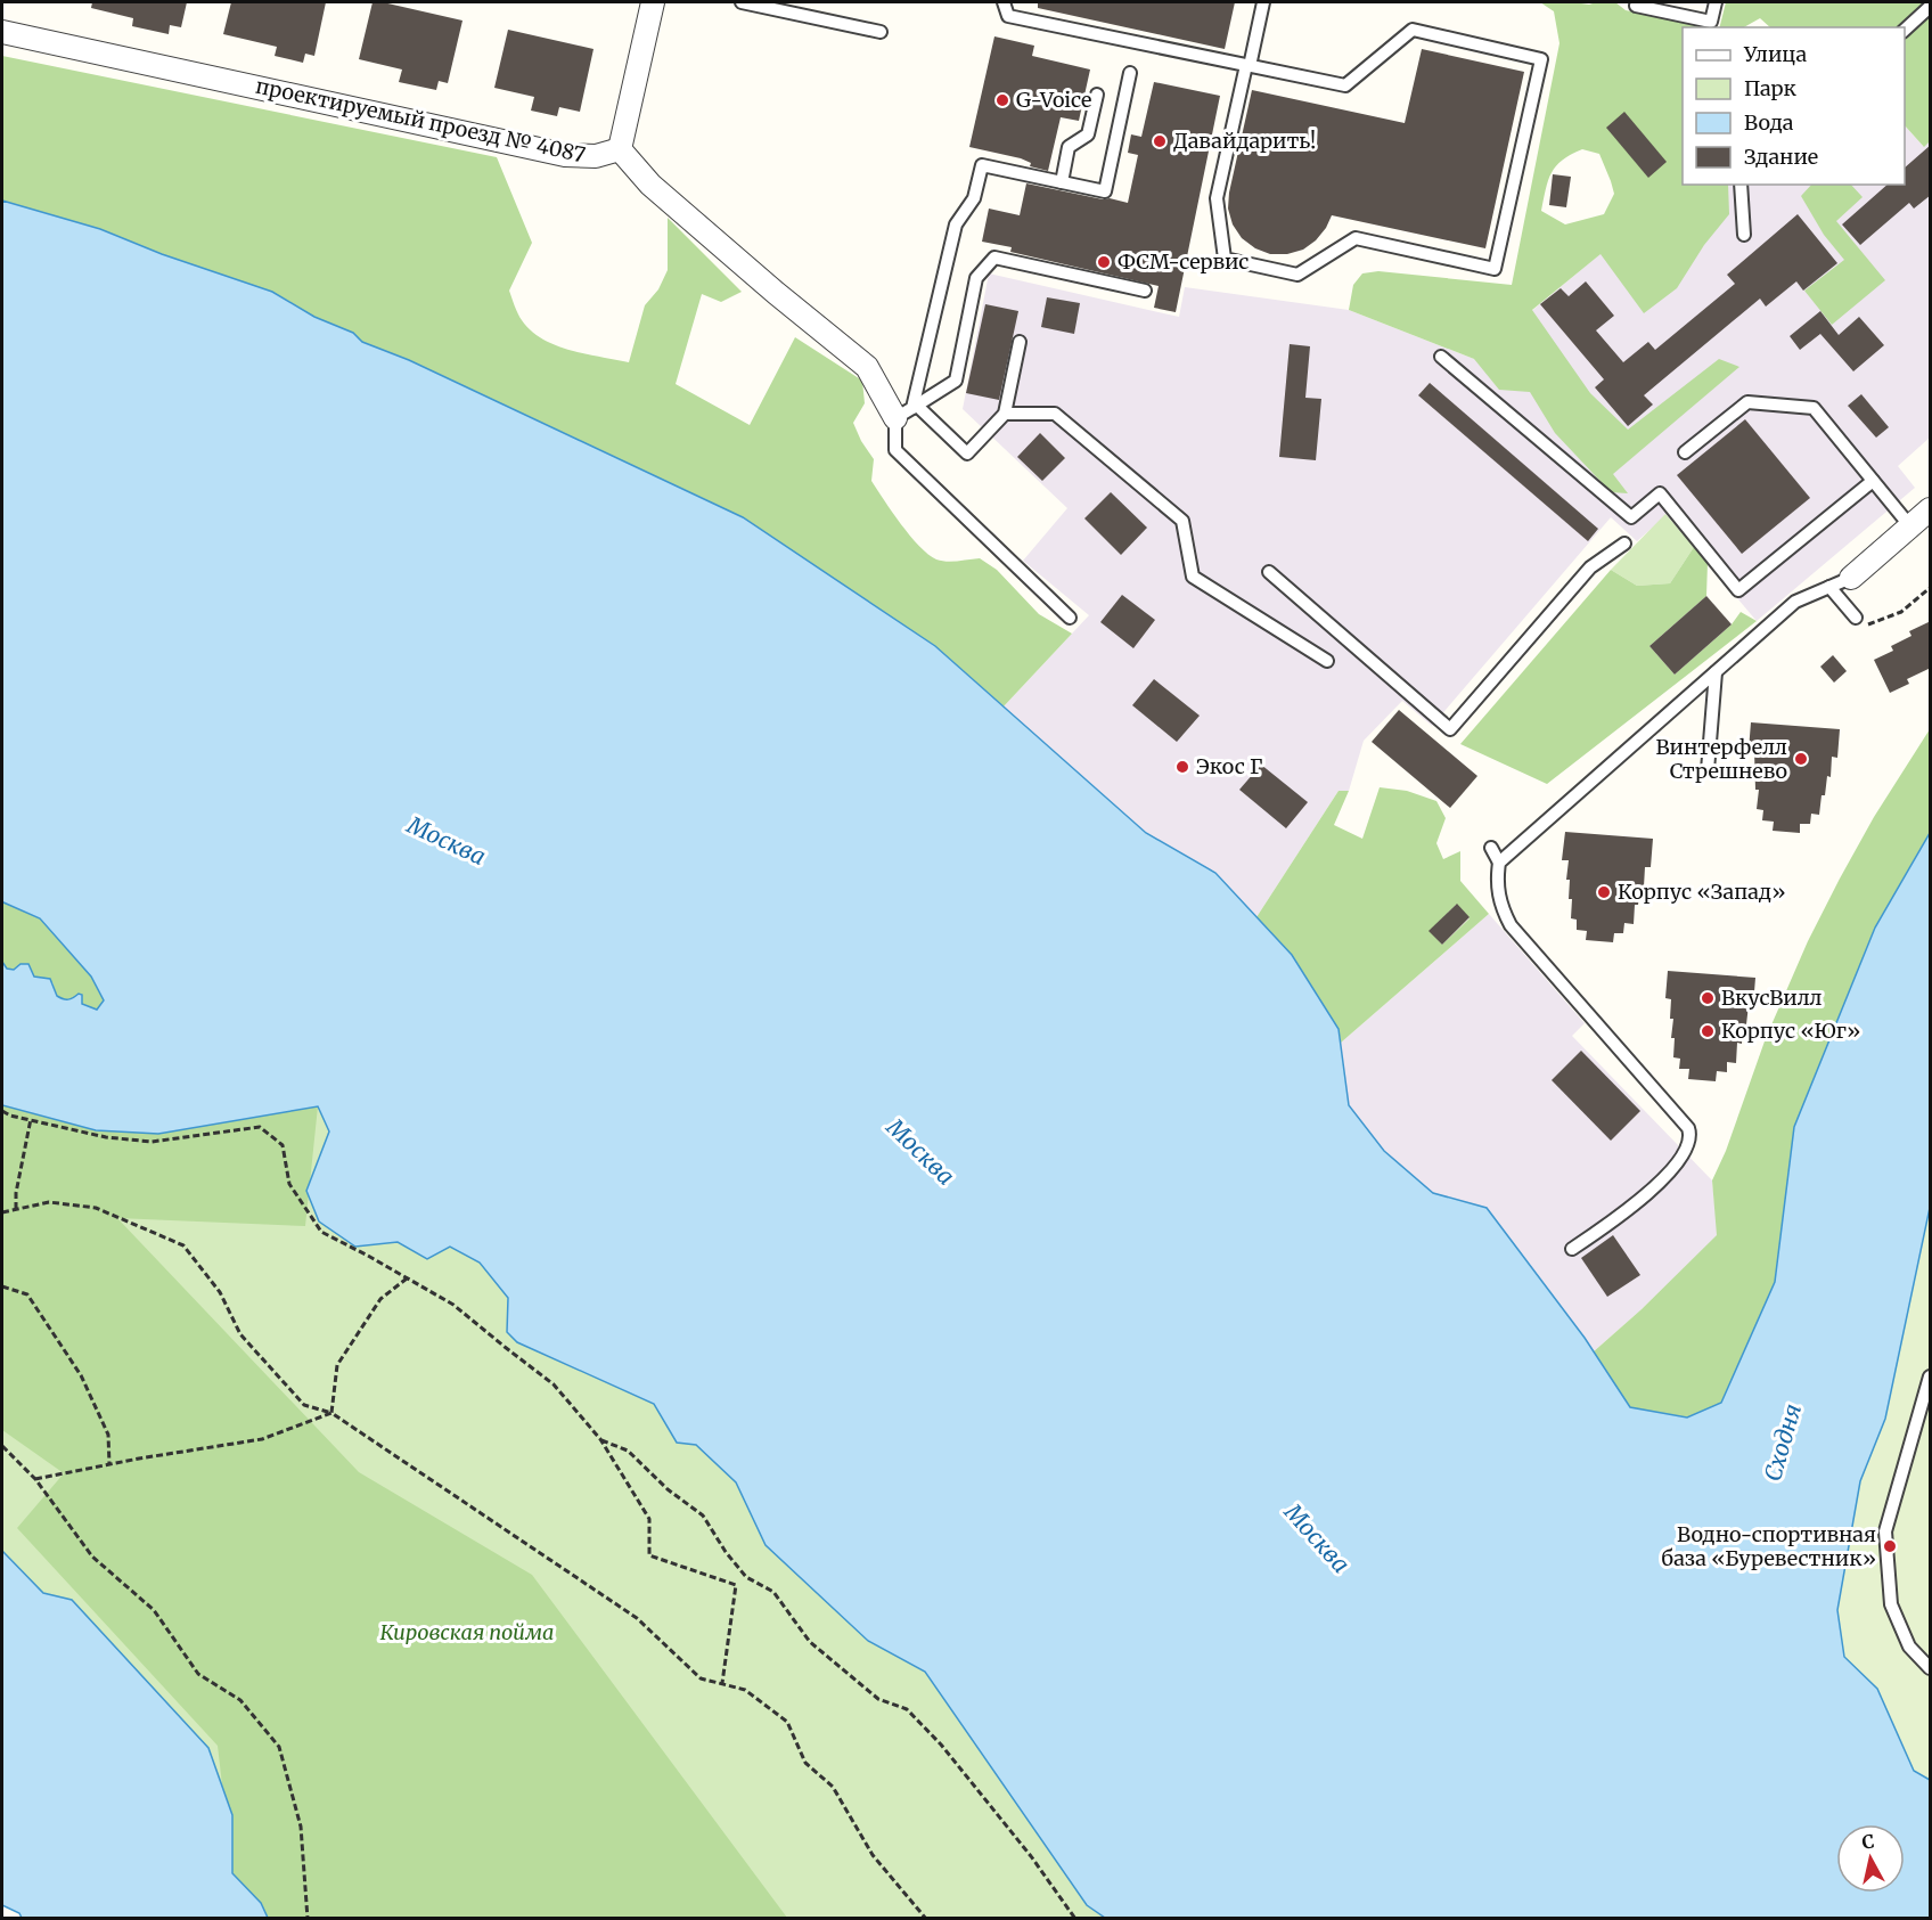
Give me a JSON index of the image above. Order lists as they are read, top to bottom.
{
  "streets": {
    "street": ["проектируемый проезд № 4087"]
  },
  "water": ["Москва", "Сходня"],
  "parks": ["Кировская пойма"],
  "places": [
    "G-Voice",
    "Давайдарить!",
    "ФСМ-сервис",
    "Винтерфелл Стрешнево",
    "Экос Г",
    "Корпус «Запад»",
    "ВкусВилл",
    "Корпус «Юг»",
    "Водно-спортивная база «Буревестник»"
  ],
  "legend": [
    "Улица",
    "Парк",
    "Вода",
    "Здание"
  ],
  "north": "top"
}
